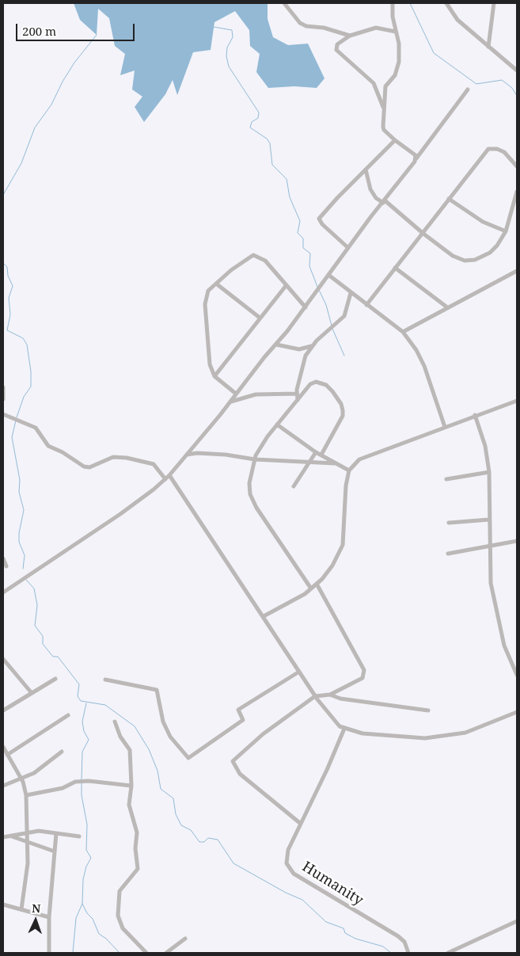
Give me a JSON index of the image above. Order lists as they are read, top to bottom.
{
  "streets": {
    "street": ["Humanity"]
  },
  "scale_bar": "200 m",
  "north": "top"
}
